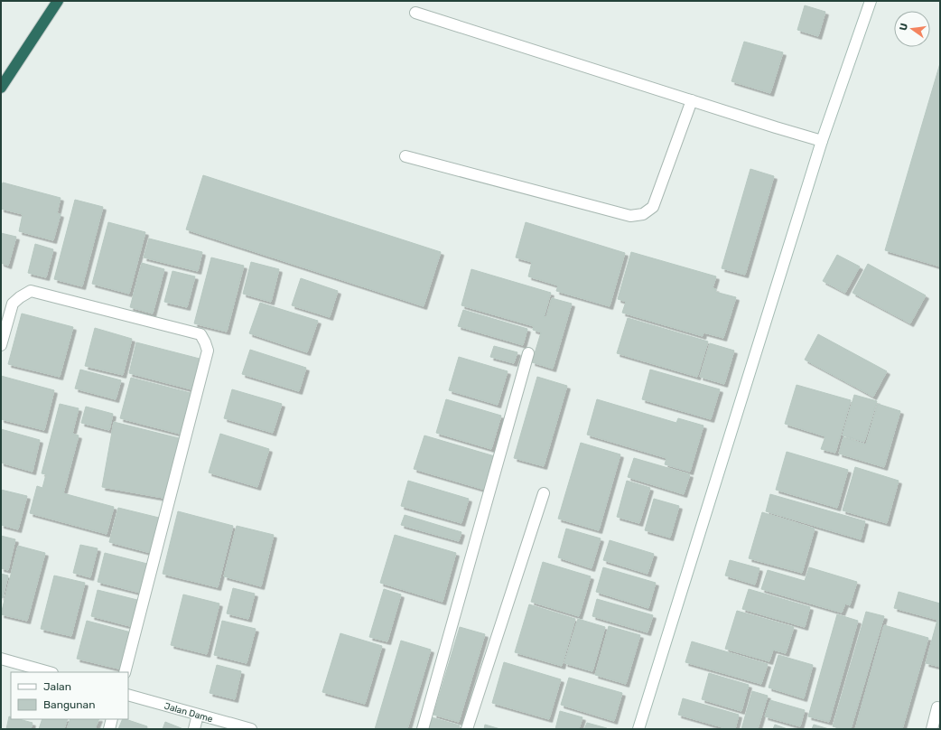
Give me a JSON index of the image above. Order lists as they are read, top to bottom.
{
  "streets": {
    "street": ["Jalan Dame"]
  },
  "legend": ["Jalan", "Bangunan"],
  "north": "left"
}
